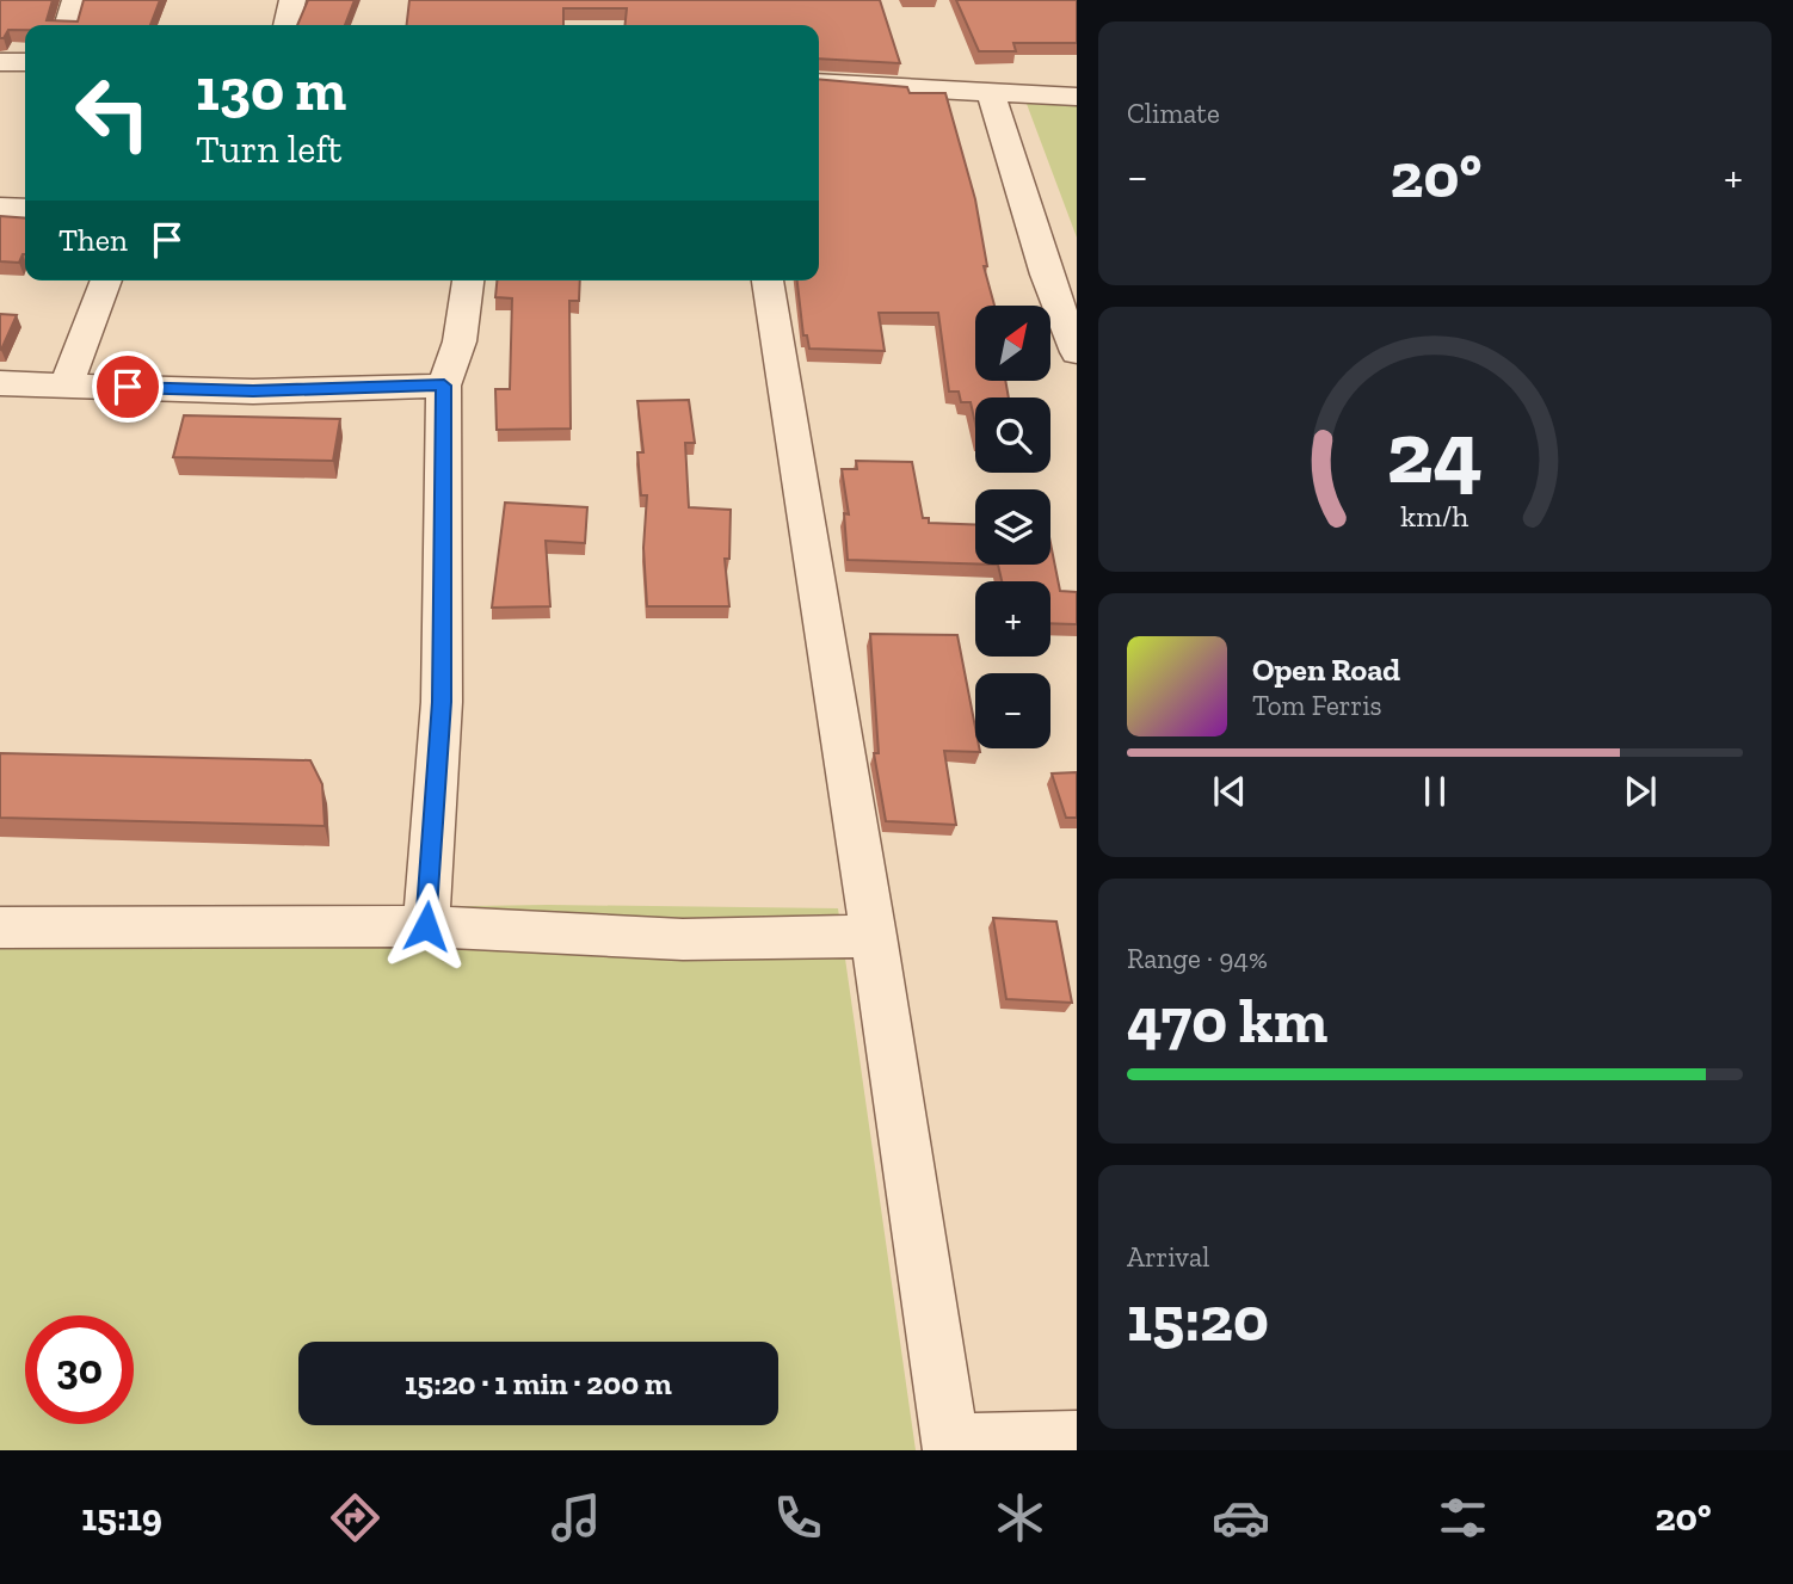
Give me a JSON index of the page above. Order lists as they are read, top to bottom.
{
  "north": "top right",
  "page": {
    "tile": [
      "Climate",
      ["Range · 94%", "470 km"],
      ["Arrival", "15:20"]
    ],
    "turn": ["130 m", "Turn left"],
    "heat": ["−", "20°", "+"],
    "then": "Then",
    "map_buttons": ["+", "−"],
    "song": ["Open Road", "Tom Ferris"],
    "limit": "30",
    "trip": "15:20 · 1 min · 200 m",
    "tabs": ["15:19", "20°"],
    "gauge": ["24", "km/h"]
  }
}
